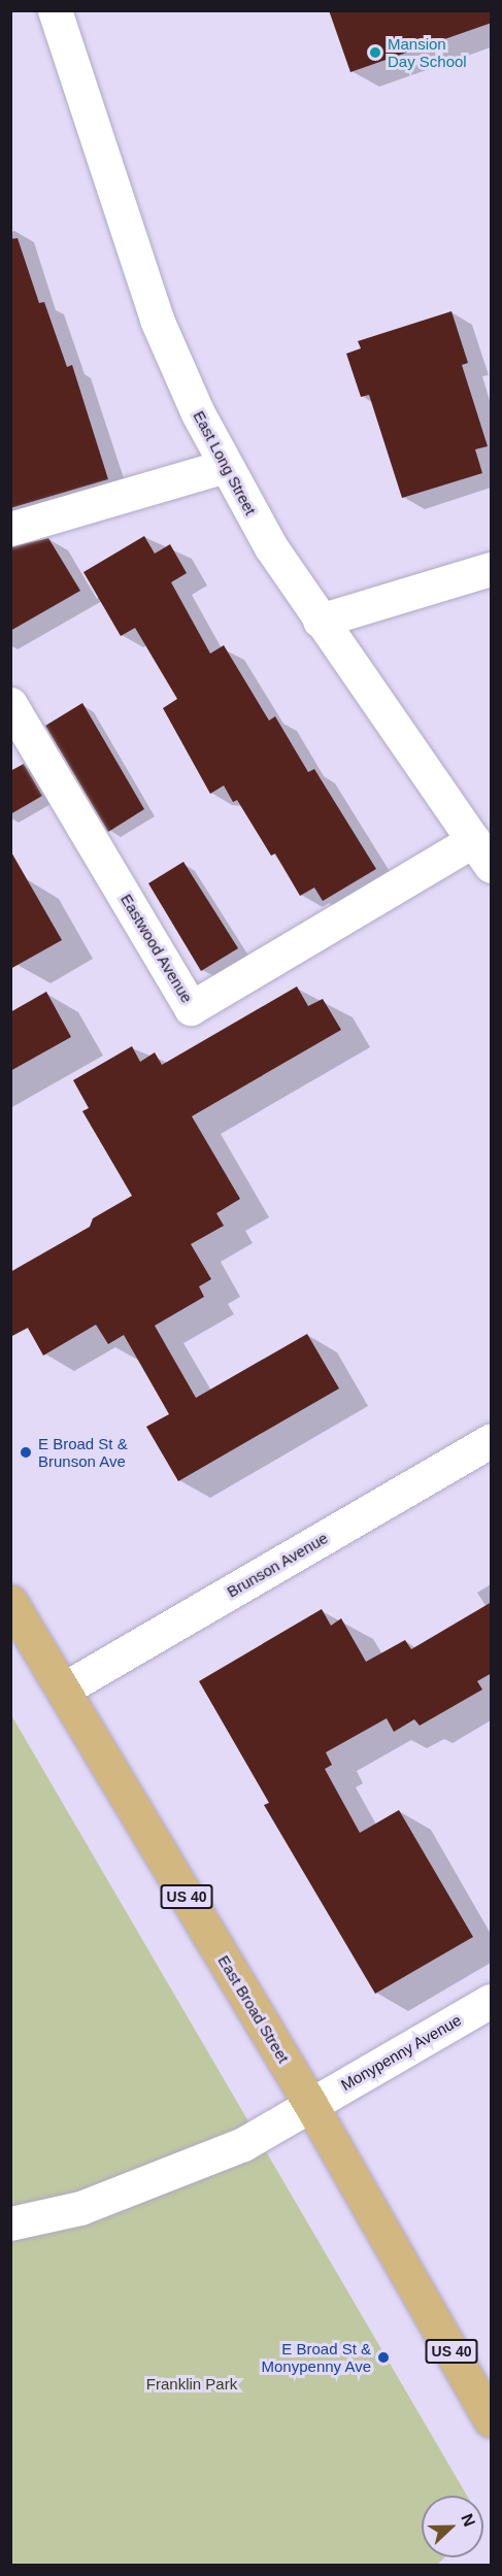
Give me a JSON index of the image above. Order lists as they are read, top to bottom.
{
  "streets": {
    "main road": ["US 40", "East Broad Street"],
    "street": [
      "East Long Street",
      "Eastwood Avenue",
      "Brunson Avenue",
      "Monypenny Avenue"
    ]
  },
  "crossings": [
    ["East Long Street", "Eastwood Avenue"],
    ["Brunson Avenue", "East Broad Street"],
    ["East Broad Street", "Monypenny Avenue"]
  ],
  "parks": ["Franklin Park"],
  "places": ["Mansion Day School", "E Broad St & Brunson Ave", "E Broad St & Monypenny Ave"],
  "north": "right"
}
